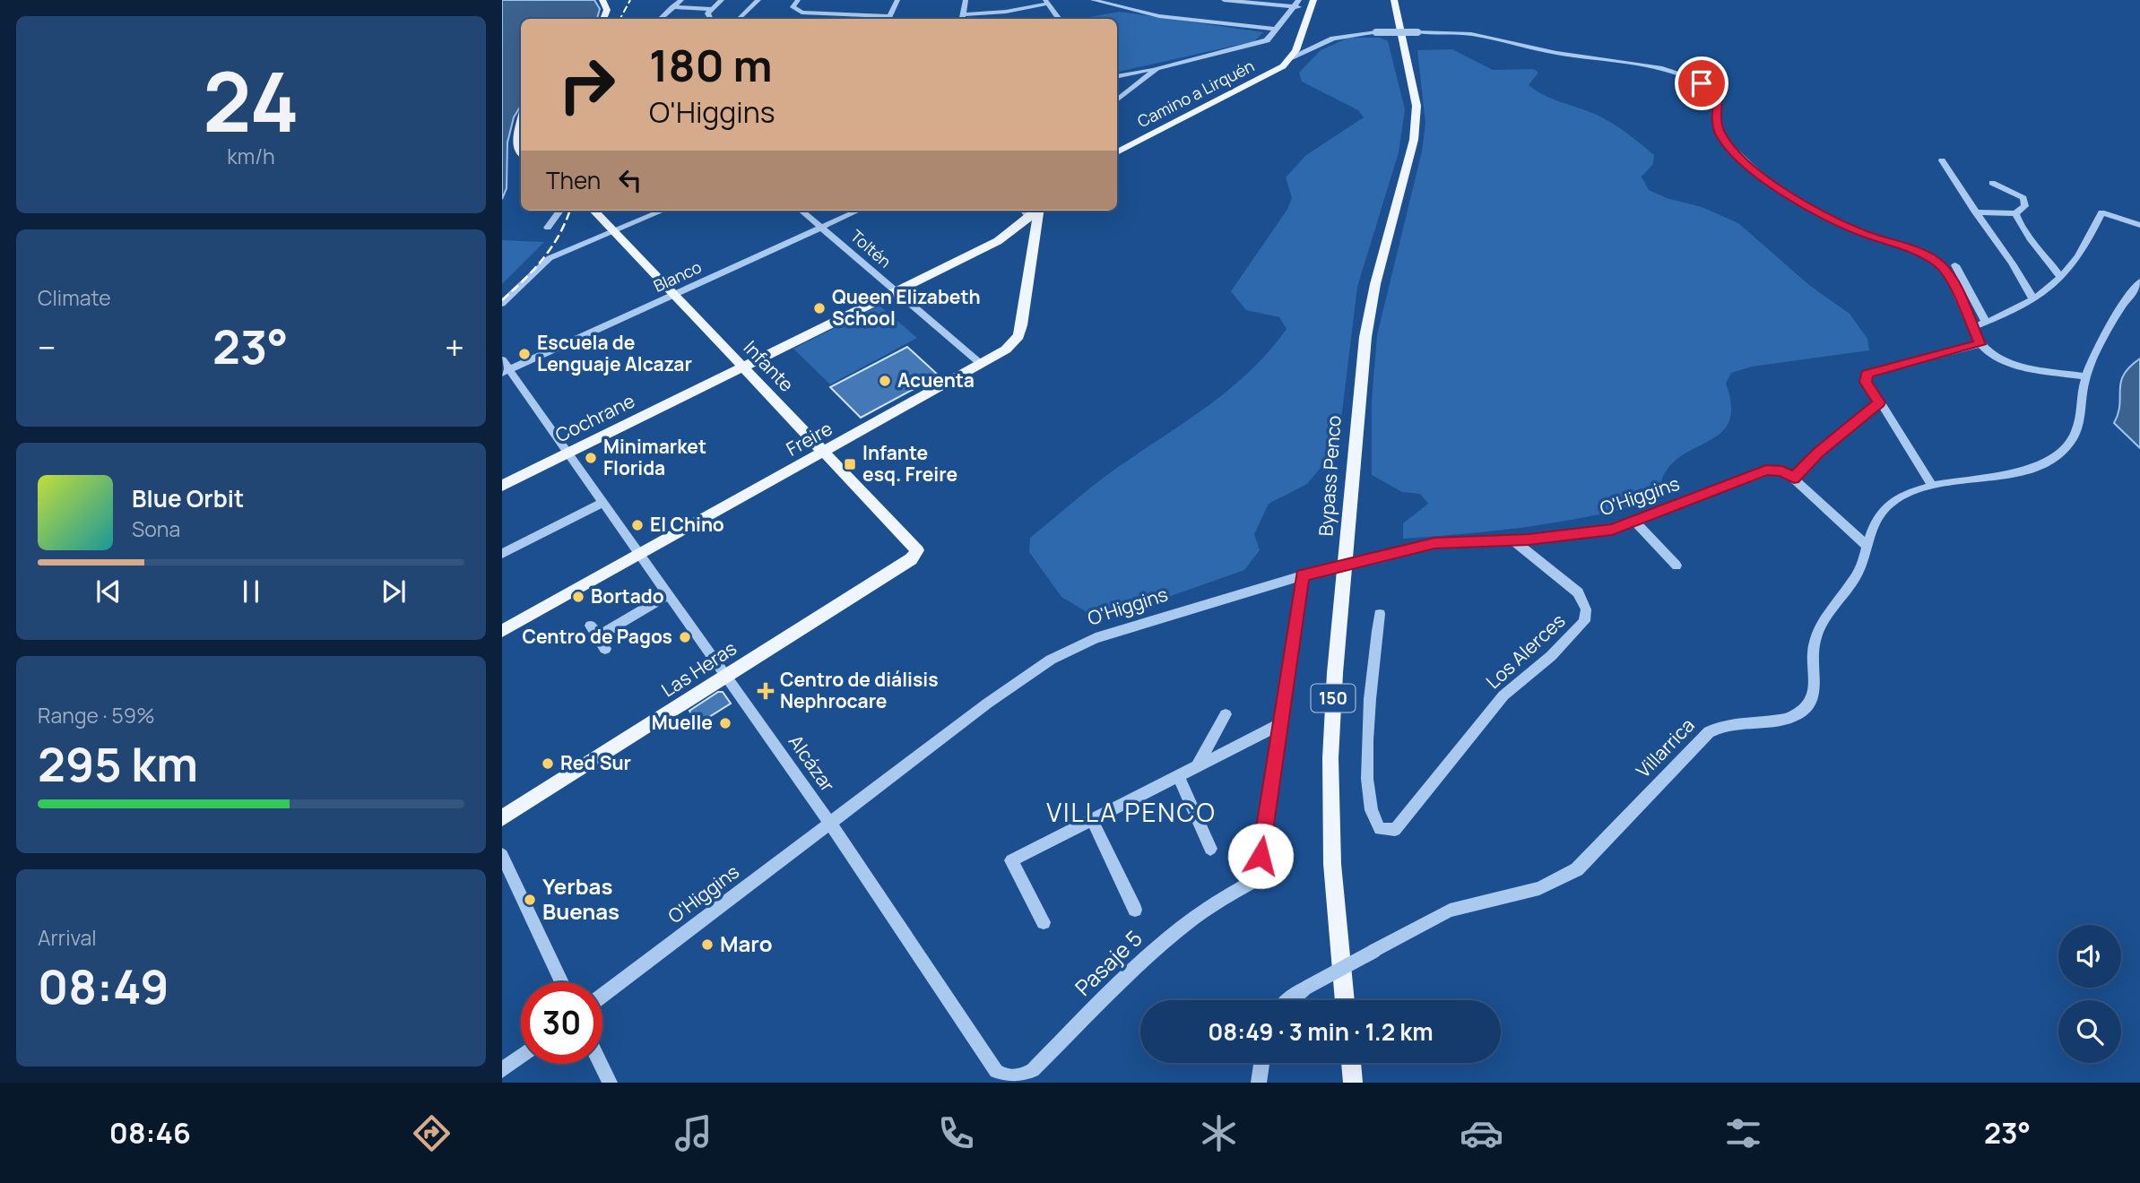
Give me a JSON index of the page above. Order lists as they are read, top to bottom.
{
  "streets": {
    "main road": [
      "Camino a Lirquén",
      "Infante",
      "Cochrane",
      "Freire",
      "Bypass Penco",
      "Las Heras",
      "150"
    ],
    "street": [
      "Toltén",
      "Blanco",
      "O'Higgins",
      "Los Alerces",
      "Villarrica",
      "Alcázar",
      "Pasaje 5"
    ]
  },
  "crossings": [
    ["Toltén", "Blanco"],
    ["Toltén", "Cochrane"],
    ["Toltén", "Freire"],
    ["Blanco", "Infante"],
    ["Blanco", "Alcázar"],
    ["Infante", "Cochrane"],
    ["Infante", "Freire"],
    ["Infante", "Las Heras"],
    ["Cochrane", "Freire"],
    ["Cochrane", "Alcázar"],
    ["Freire", "Alcázar"],
    ["O'Higgins", "Los Alerces"],
    ["O'Higgins", "Alcázar"],
    ["Las Heras", "Alcázar"],
    ["Alcázar", "Pasaje 5"]
  ],
  "districts": ["VILLA PENCO"],
  "places": {
    "other": [
      "Queen Elizabeth School",
      "Escuela de Lenguaje Alcazar",
      "Acuenta",
      "Minimarket Florida",
      "El Chino",
      "Bortado",
      "Centro de Pagos",
      "Muelle",
      "Red Sur",
      "Yerbas Buenas",
      "Maro"
    ],
    "transit": ["Infante esq. Freire"],
    "health": ["Centro de diálisis Nephrocare"]
  },
  "page": {
    "tile": [
      ["24", "km/h"],
      "Climate",
      ["Range · 59%", "295 km"],
      ["Arrival", "08:49"]
    ],
    "turn": ["180 m", "O'Higgins"],
    "then": "Then",
    "heat": ["−", "23°", "+"],
    "song": ["Blue Orbit", "Sona"],
    "limit": "30",
    "trip": "08:49 · 3 min · 1.2 km",
    "tabs": ["08:46", "23°"]
  }
}
